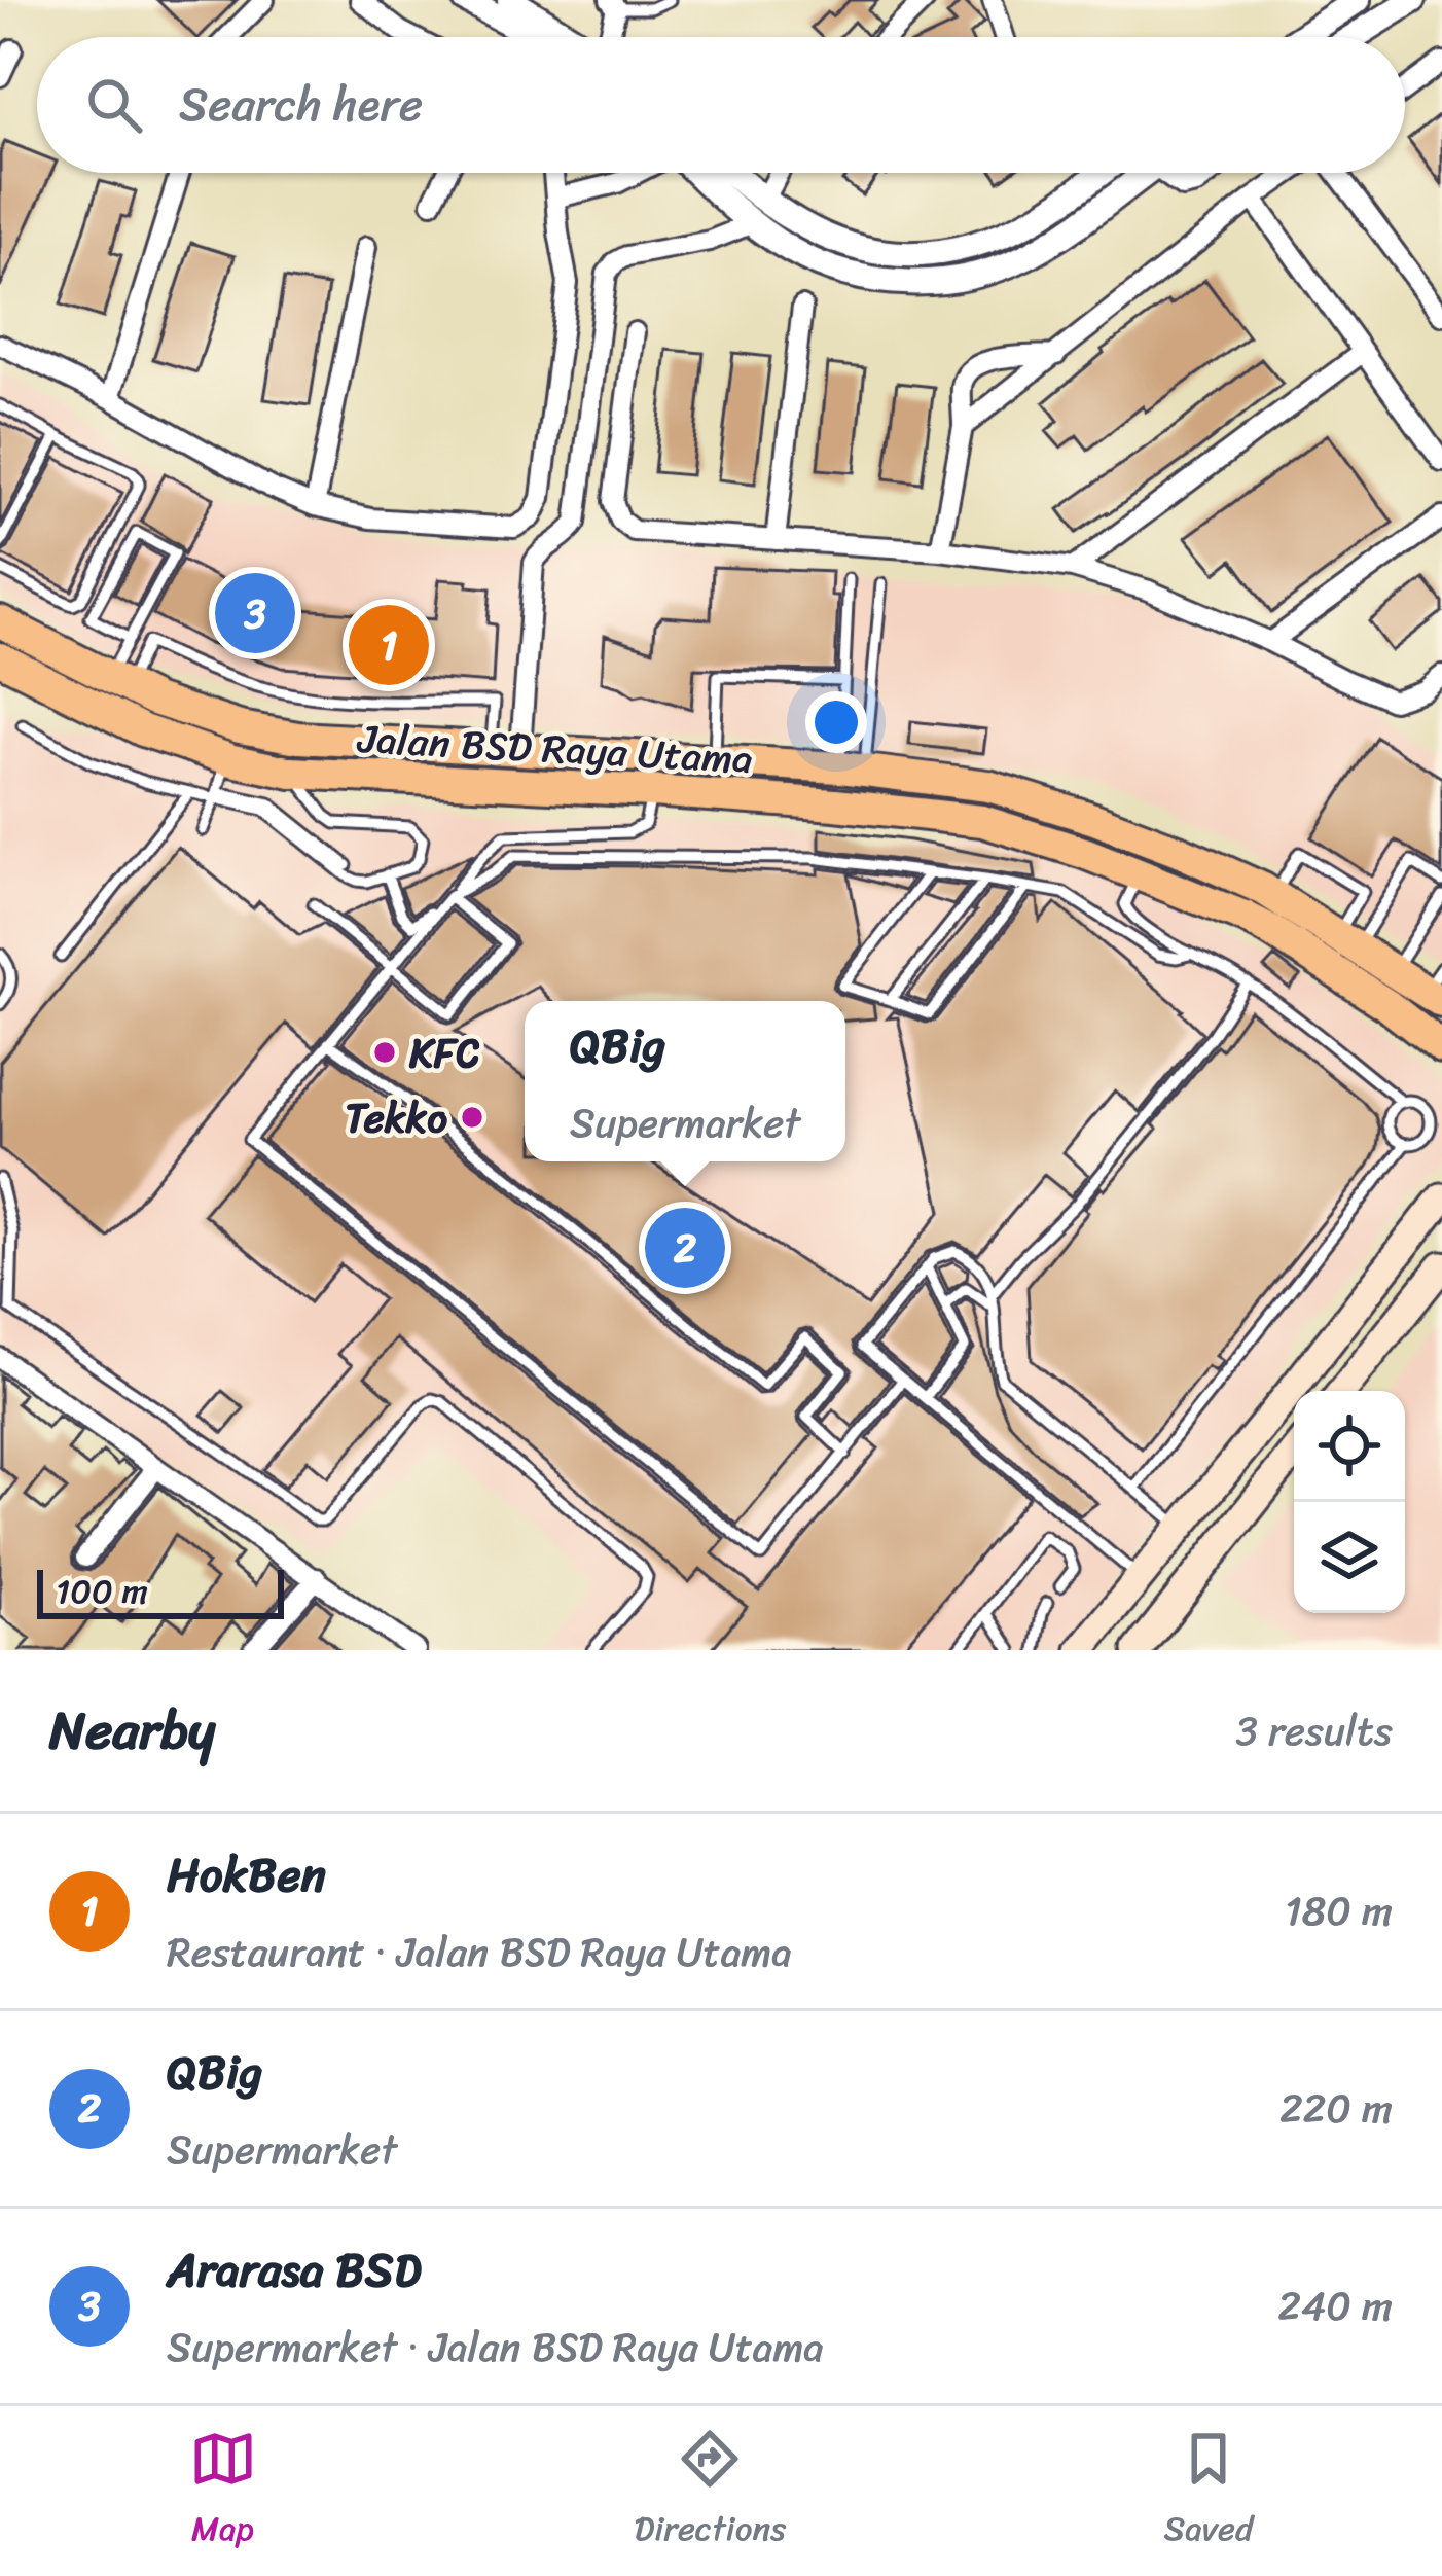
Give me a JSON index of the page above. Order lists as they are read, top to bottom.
{
  "streets": {
    "main road": ["Jalan BSD Raya Utama"]
  },
  "places": ["KFC", "Tekko"],
  "scale_bar": "100 m",
  "page": {
    "search": "Search here",
    "pins": ["3", "1", "2"],
    "popup": ["QBig", "Supermarket"],
    "scale": "100 m",
    "heading": ["Nearby", "3 results"],
    "list": [
      {
        "mark": "1",
        "name": "HokBen",
        "note": "Restaurant · Jalan BSD Raya Utama",
        "value": "180 m"
      },
      {
        "mark": "2",
        "name": "QBig",
        "note": "Supermarket",
        "value": "220 m"
      },
      {
        "mark": "3",
        "name": "Ararasa BSD",
        "note": "Supermarket · Jalan BSD Raya Utama",
        "value": "240 m"
      }
    ],
    "nav": ["Map", "Directions", "Saved"]
  }
}
